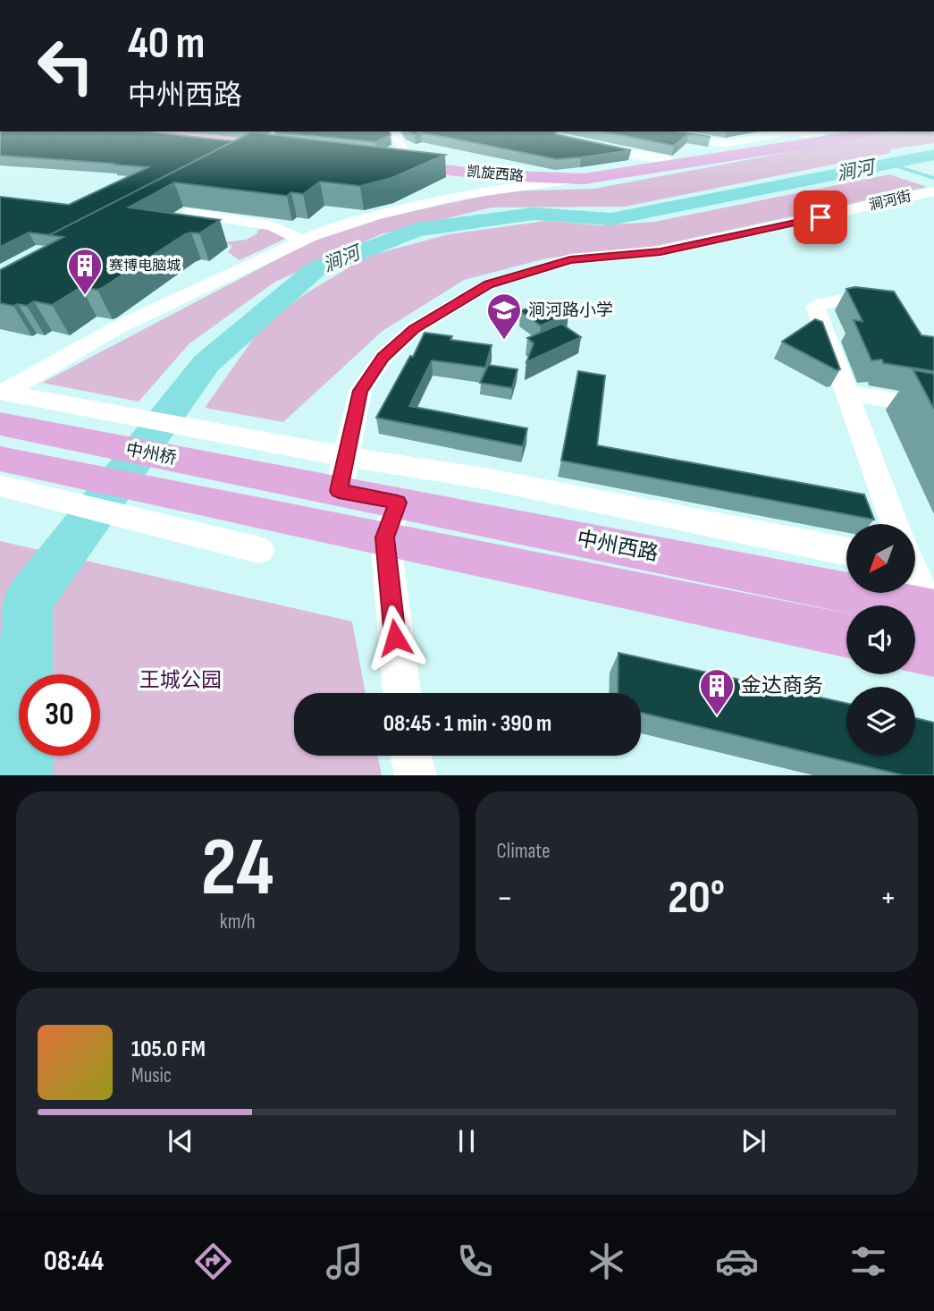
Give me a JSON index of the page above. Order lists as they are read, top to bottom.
{
  "streets": {
    "main road": ["凯旋西路", "中州桥", "中州西路"],
    "street": ["涧河街"]
  },
  "crossings": [
    ["涧河街", "中州桥"],
    ["涧河街", "中州西路"],
    ["中州桥", "中州西路"]
  ],
  "water": ["涧河"],
  "parks": ["王城公园"],
  "places": {
    "building": ["赛博电脑城", "金达商务"],
    "school or university": ["涧河路小学"]
  },
  "north": "bottom left",
  "page": {
    "turn": ["40 m", "中州西路"],
    "limit": "30",
    "trip": "08:45 · 1 min · 390 m",
    "tile": [
      ["24", "km/h"],
      "Climate"
    ],
    "heat": ["−", "20°", "+"],
    "song": ["105.0 FM", "Music"],
    "tabs": "08:44"
  }
}
